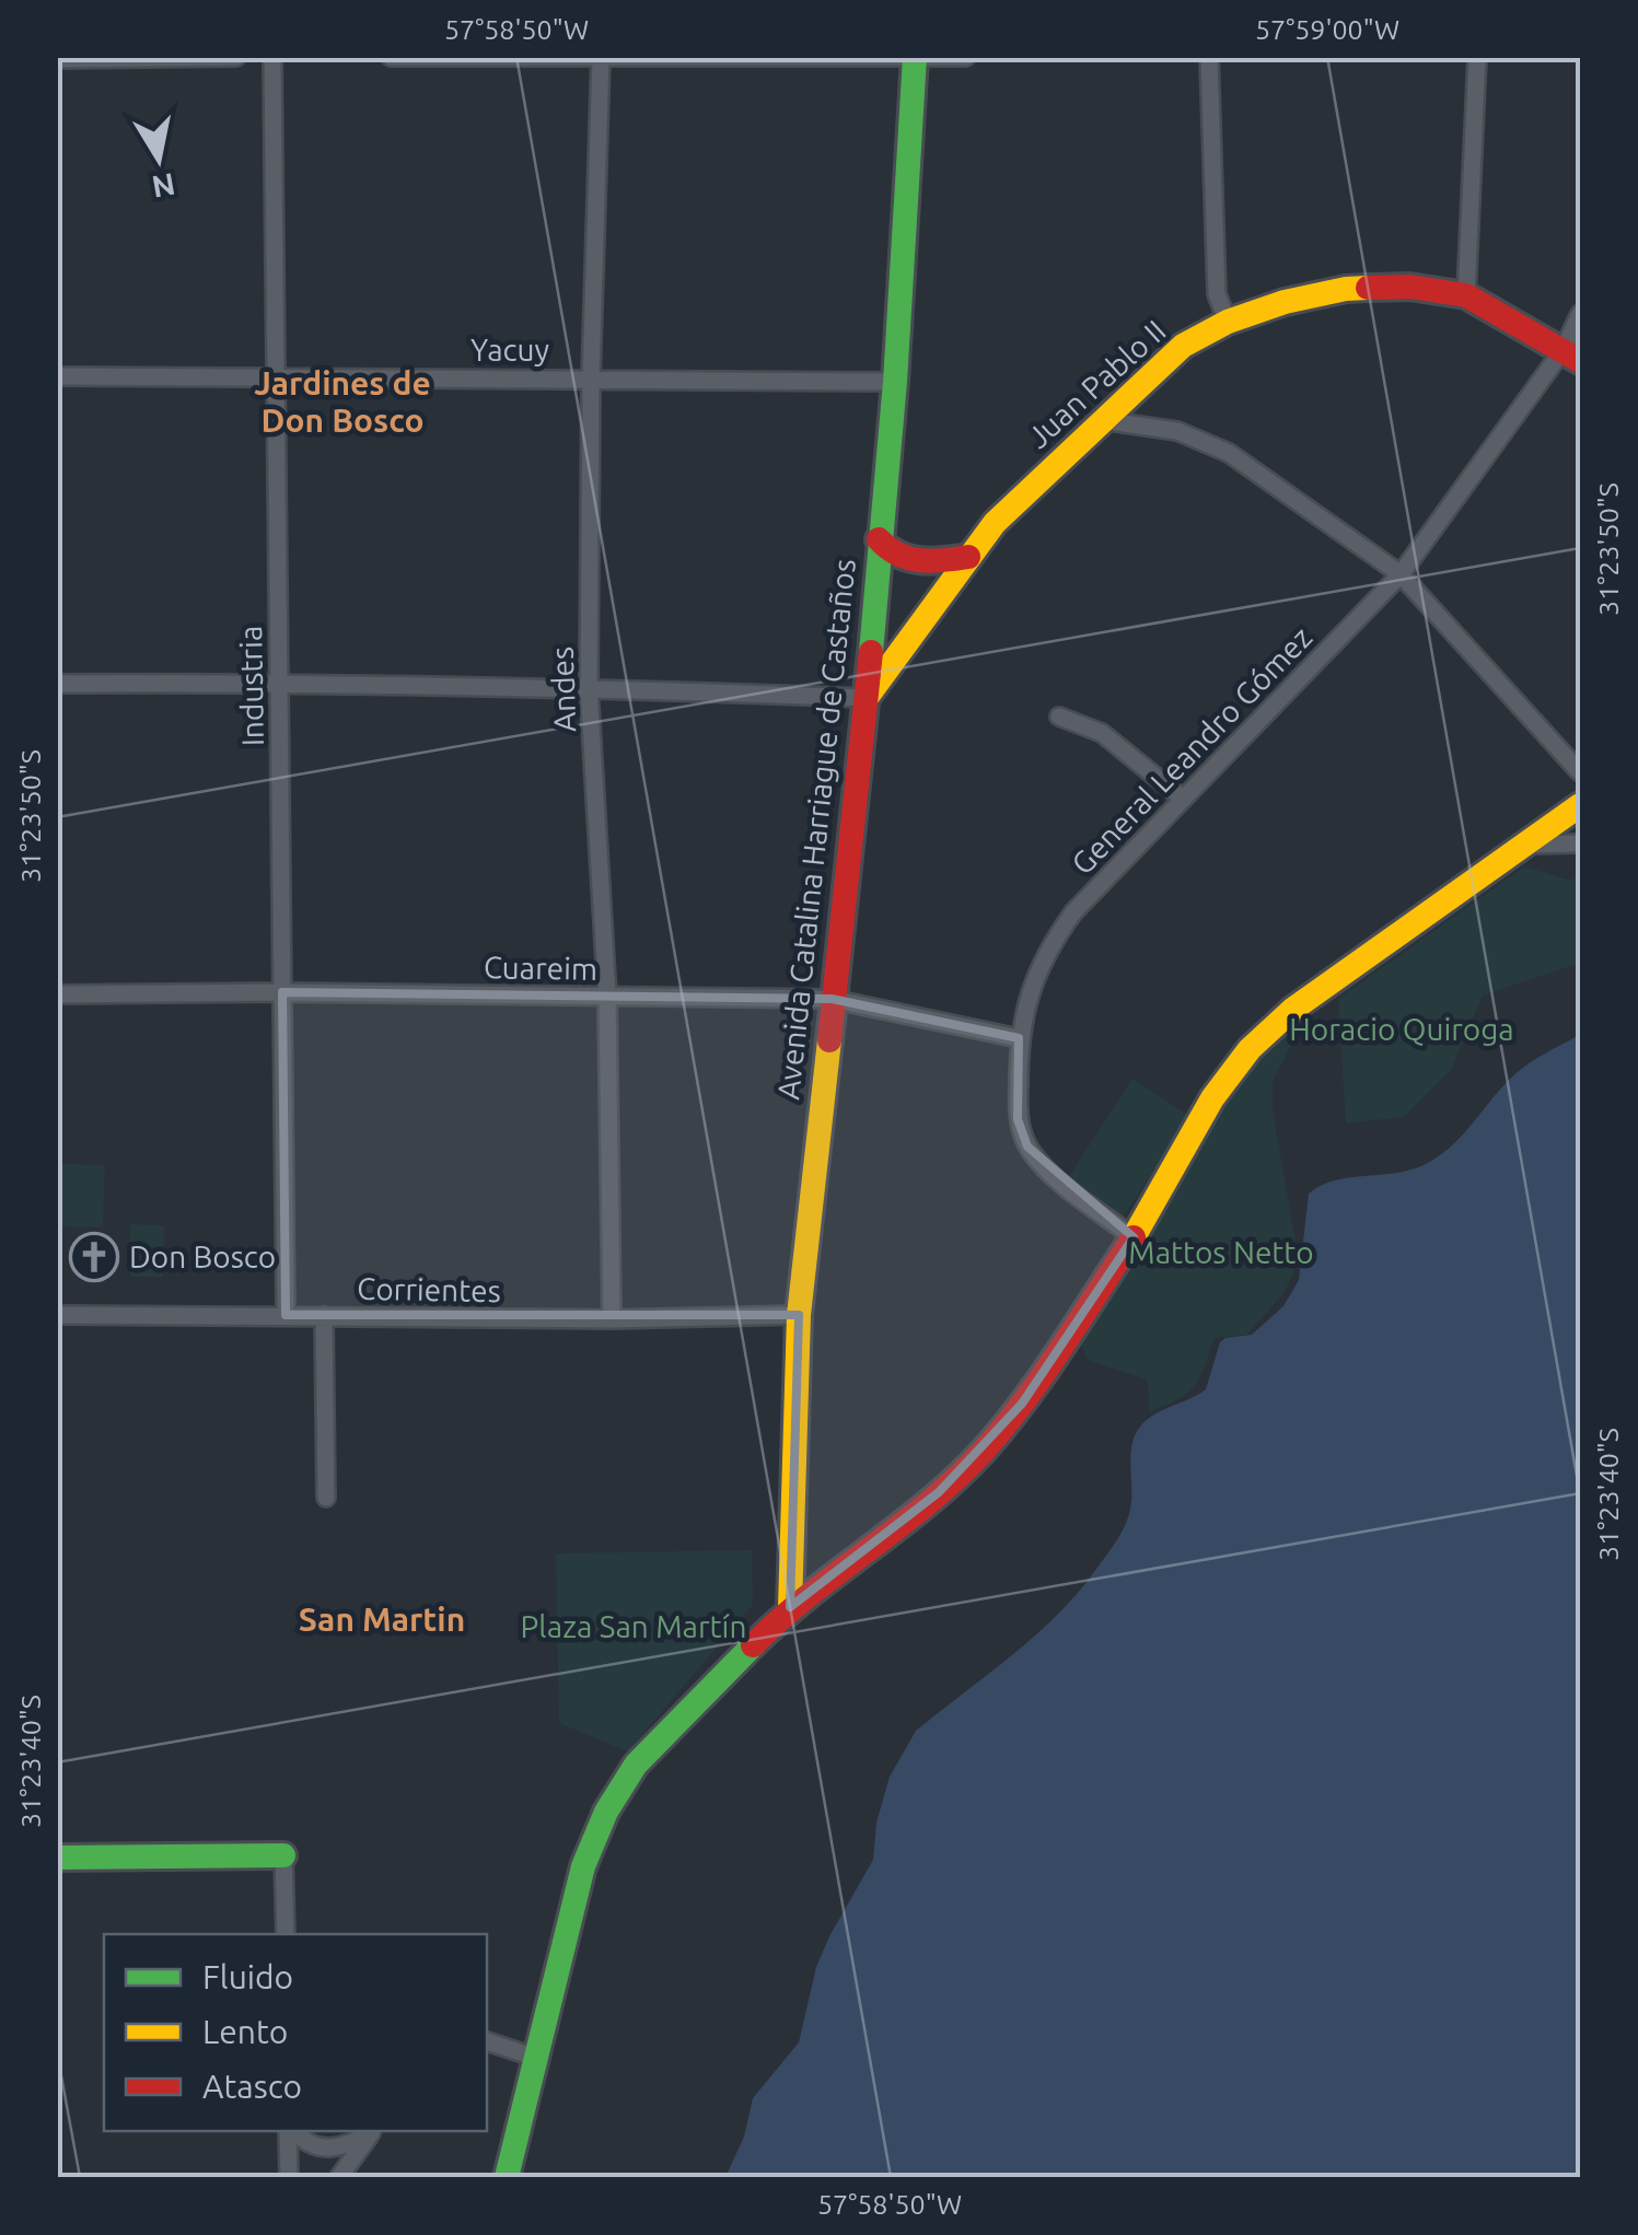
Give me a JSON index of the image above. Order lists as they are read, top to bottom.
{
  "streets": {
    "street": [
      "Yacuy",
      "Juan Pablo II",
      "Industria",
      "Andes",
      "General Leandro Gómez",
      "Avenida Catalina Harriague de Castaños",
      "Cuareim",
      "Corrientes"
    ]
  },
  "crossings": [
    ["Yacuy", "Industria"],
    ["Yacuy", "Andes"],
    ["Yacuy", "Avenida Catalina Harriague de Castaños"],
    ["Juan Pablo II", "General Leandro Gómez"],
    ["Juan Pablo II", "Avenida Catalina Harriague de Castaños"],
    ["Industria", "Cuareim"],
    ["Industria", "Corrientes"],
    ["Andes", "Cuareim"],
    ["Andes", "Corrientes"],
    ["General Leandro Gómez", "Cuareim"],
    ["Avenida Catalina Harriague de Castaños", "Cuareim"],
    ["Avenida Catalina Harriague de Castaños", "Corrientes"]
  ],
  "districts": ["Jardines de Don Bosco", "San Martin"],
  "parks": ["Horacio Quiroga", "Mattos Netto", "Plaza San Martín"],
  "places": {
    "church": ["Don Bosco"]
  },
  "legend": ["Fluido", "Lento", "Atasco"],
  "north": "bottom",
  "coordinates": [
    "57°58'50\"W",
    "57°59'00\"W",
    "31°23'50\"S",
    "31°23'40\"S"
  ]
}
